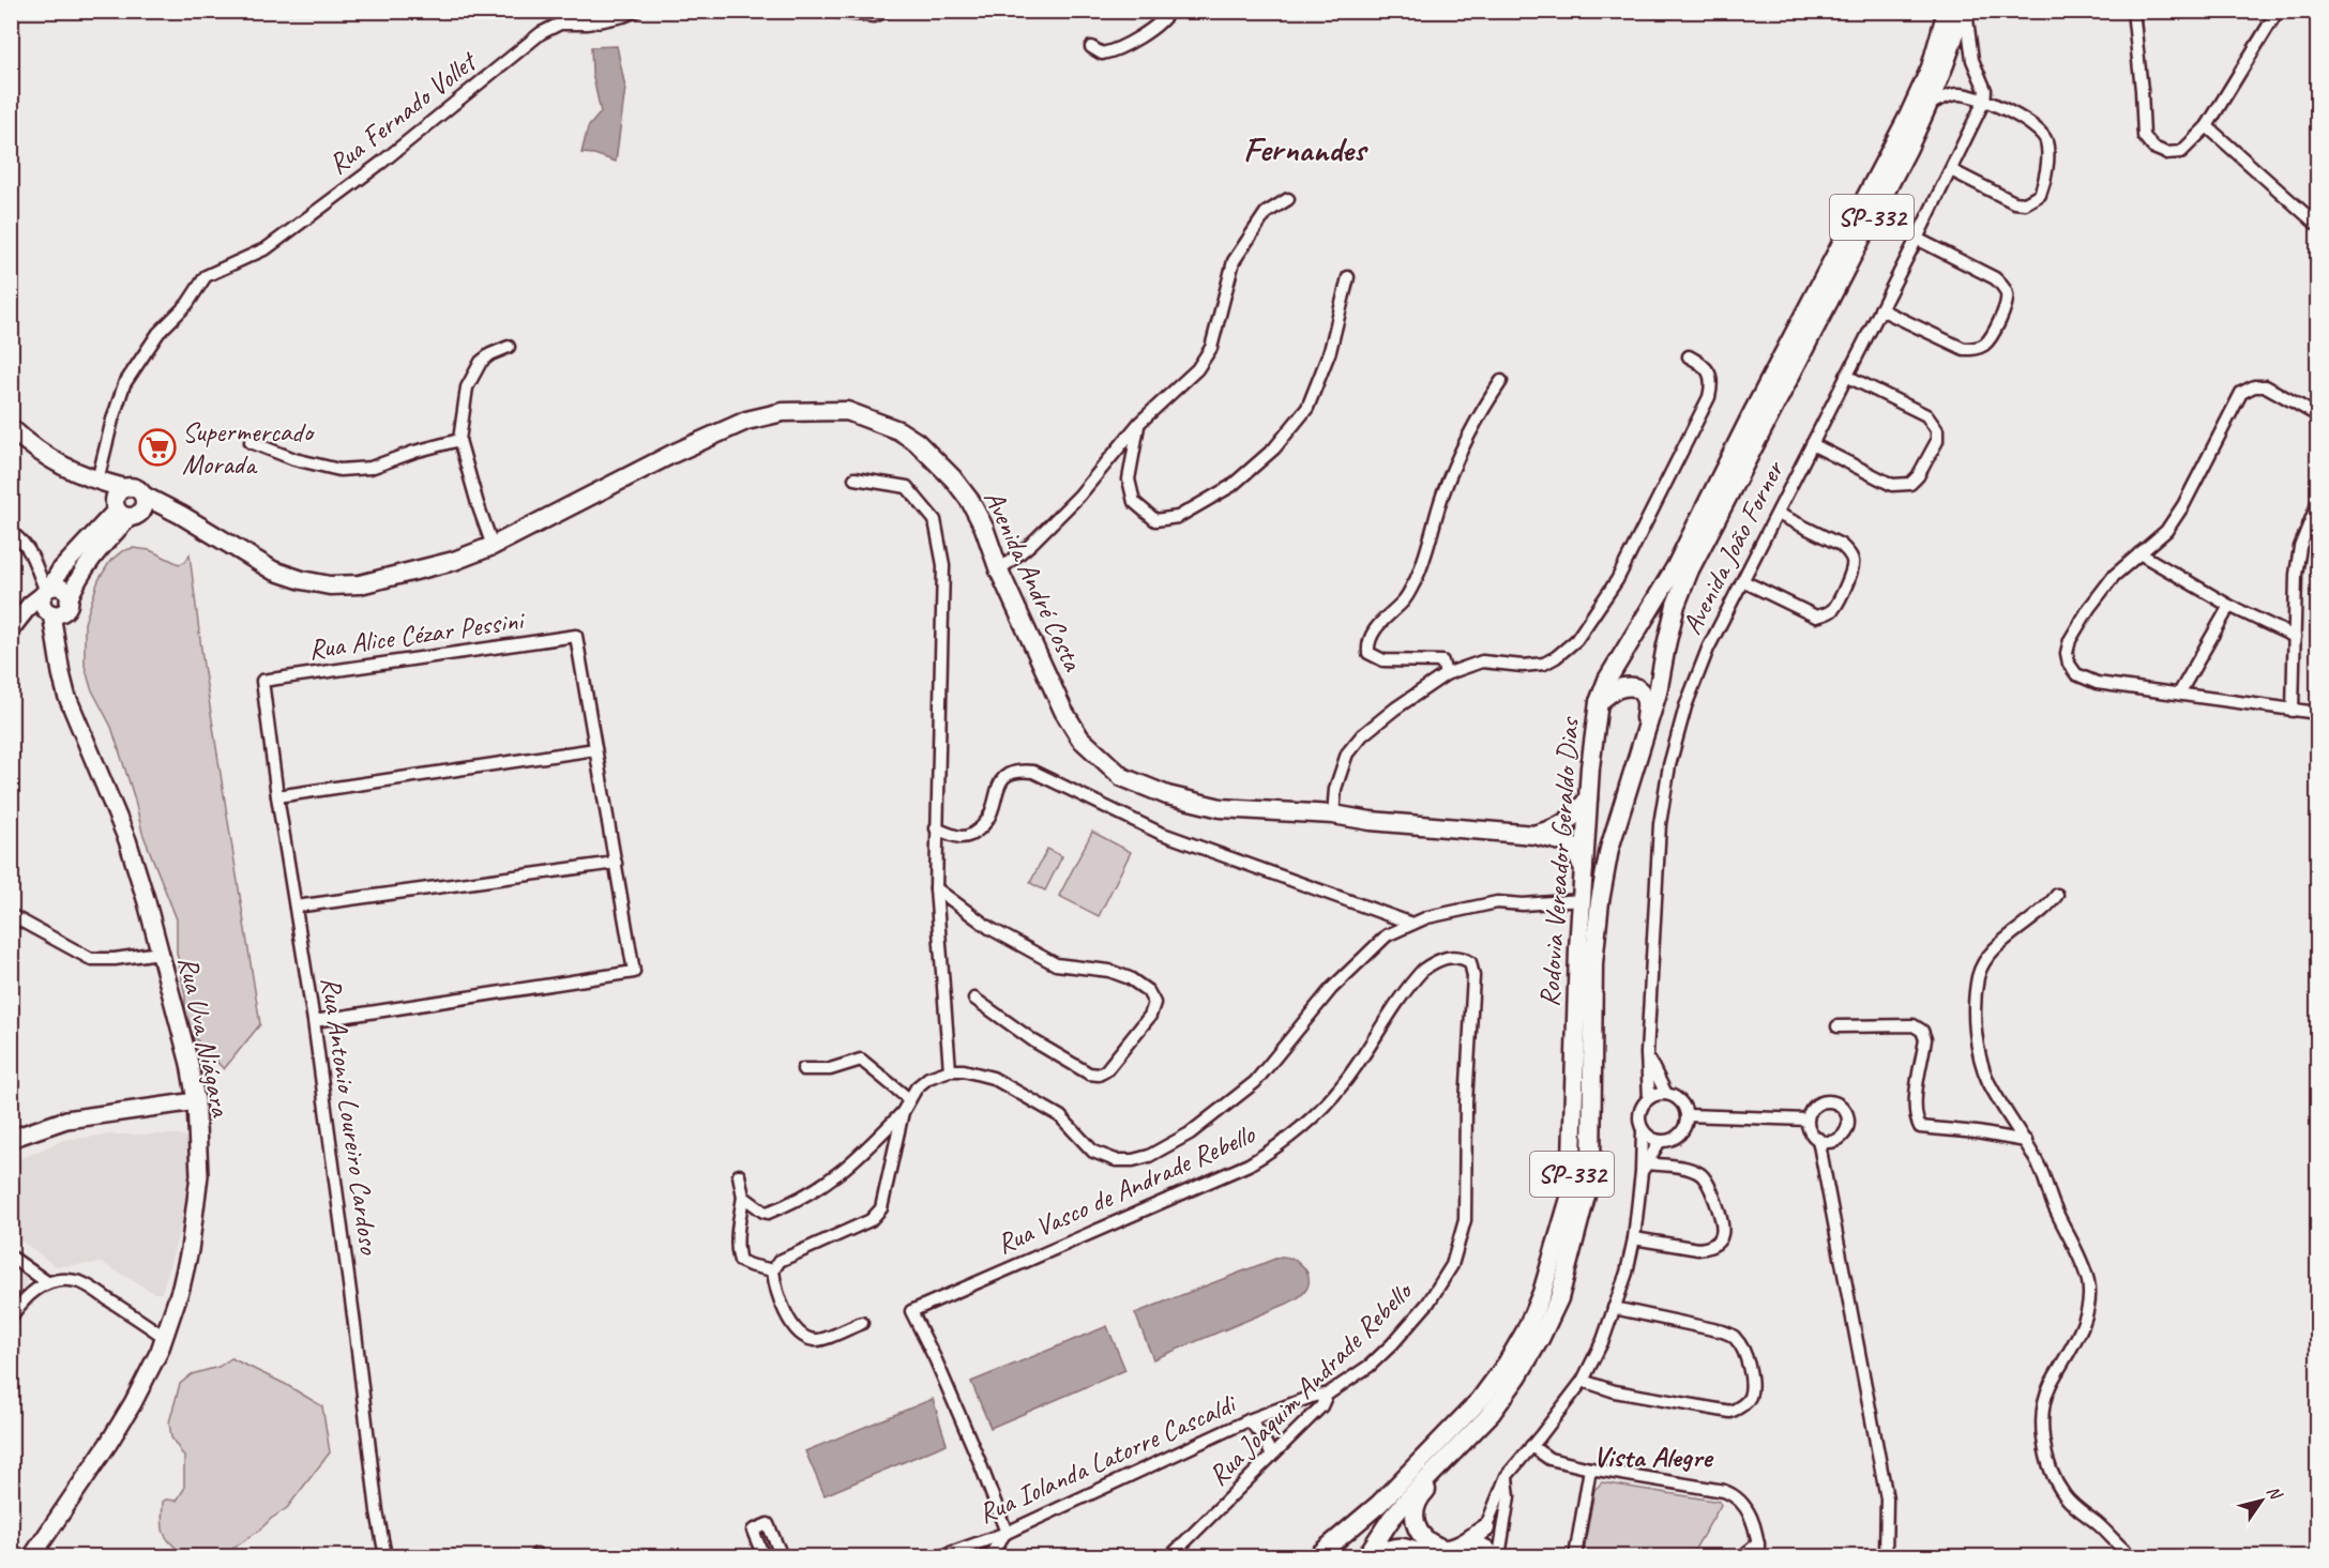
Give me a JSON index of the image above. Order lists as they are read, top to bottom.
{
  "streets": {
    "main road": [
      "SP-332",
      "Avenida André Costa",
      "Rodovia Vereador Geraldo Dias",
      "Rua Uva Niágara"
    ],
    "street": [
      "Rua Fernado Vollet",
      "Avenida João Forner",
      "Rua Alice Cézar Pessini",
      "Rua Antonio Loureiro Cardoso",
      "Rua Vasco de Andrade Rebello",
      "Rua Joaquim Andrade Rebello",
      "Rua Iolanda Latorre Cascaldi"
    ]
  },
  "crossings": [
    ["Avenida André Costa", "Rodovia Vereador Geraldo Dias"],
    ["Avenida André Costa", "Rua Uva Niágara"],
    ["Rua Alice Cézar Pessini", "Rua Antonio Loureiro Cardoso"],
    ["Rua Vasco de Andrade Rebello", "Rua Joaquim Andrade Rebello"],
    ["Rua Vasco de Andrade Rebello", "Rua Iolanda Latorre Cascaldi"],
    ["Rua Joaquim Andrade Rebello", "Rua Iolanda Latorre Cascaldi"]
  ],
  "districts": ["Fernandes", "Vista Alegre"],
  "places": {
    "supermarket": ["Supermercado Morada"]
  },
  "north": "top right"
}
